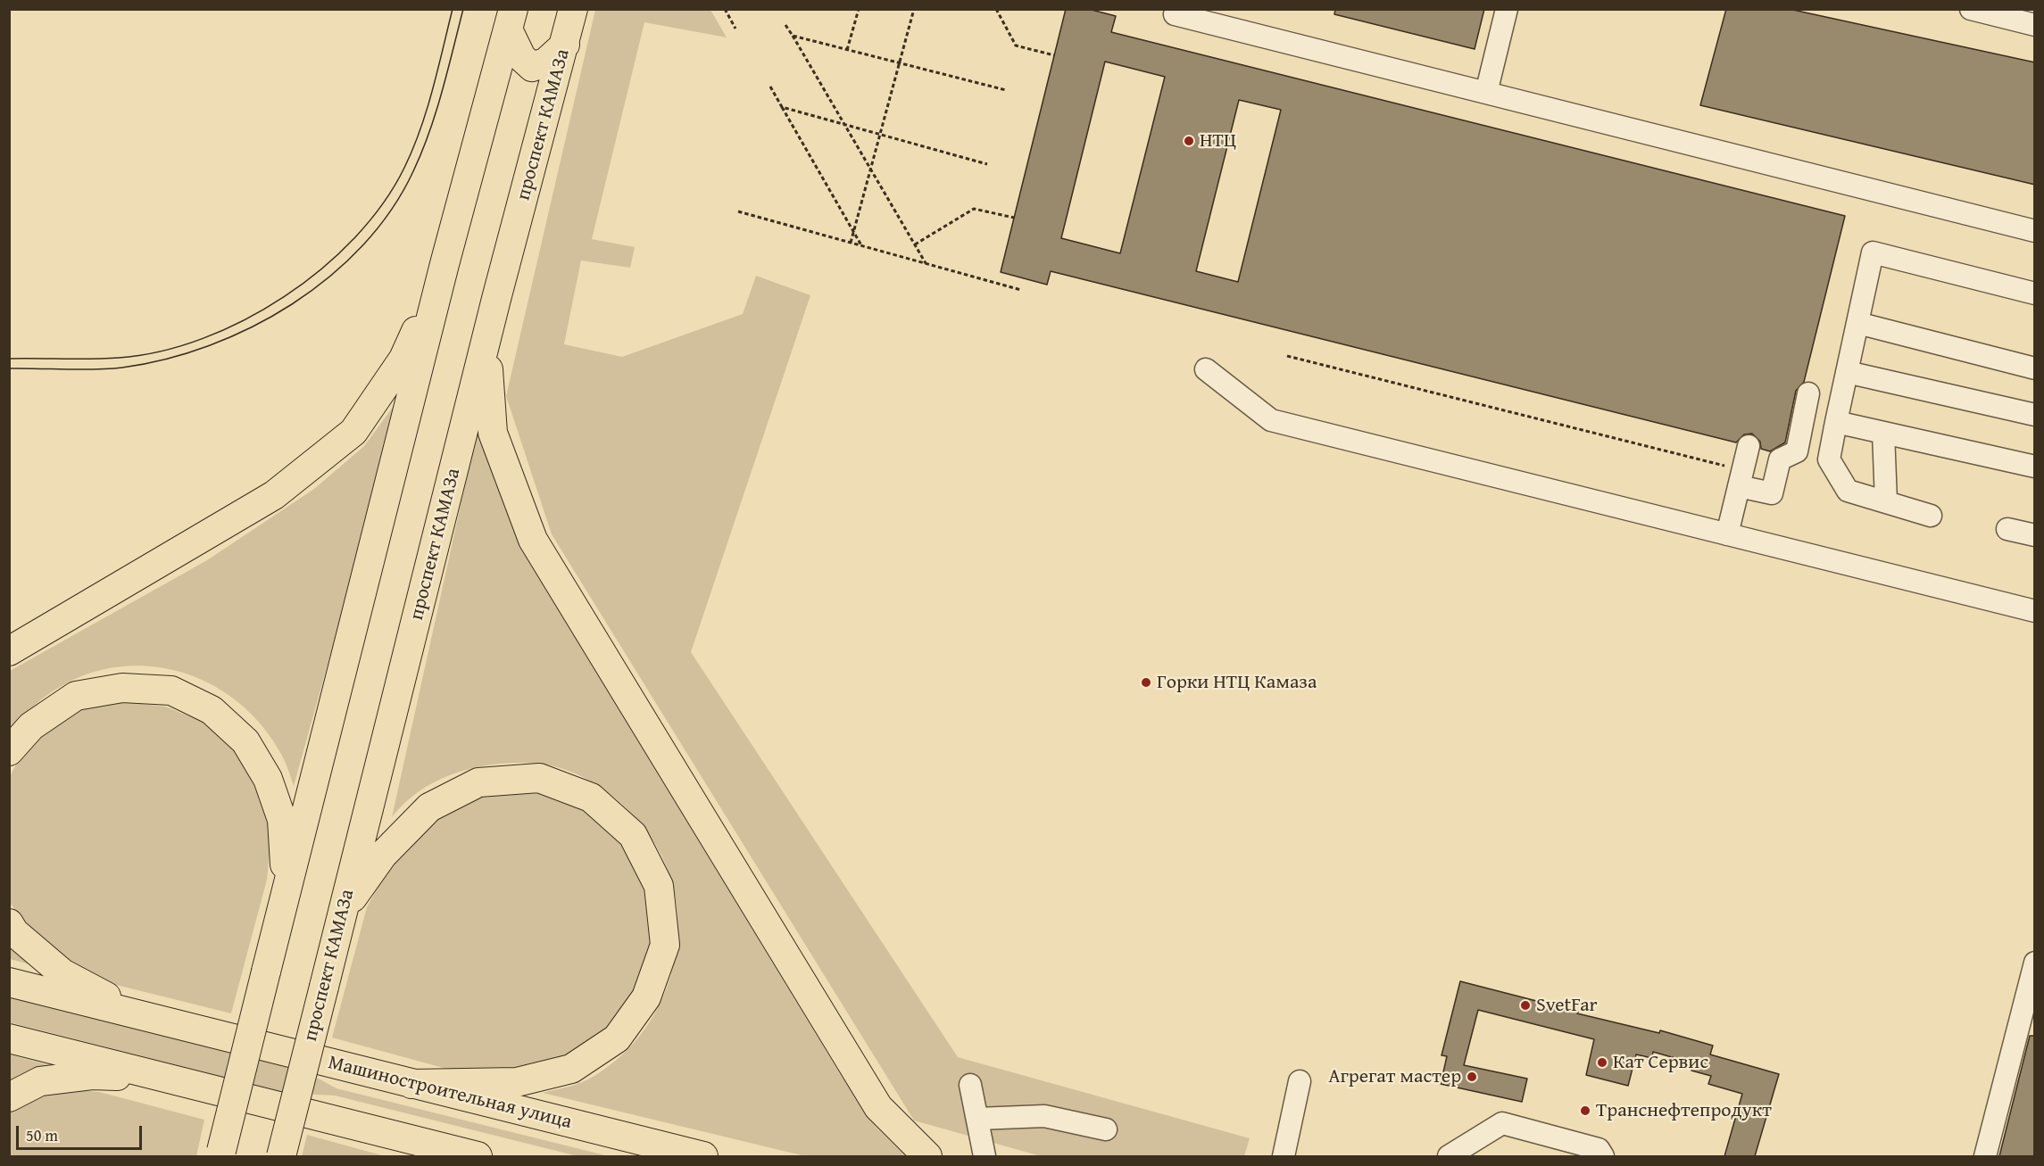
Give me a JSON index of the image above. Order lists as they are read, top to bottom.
{
  "streets": {
    "main road": ["проспект КАМАЗа", "Машиностроительная улица"]
  },
  "places": [
    "НТЦ",
    "Горки НТЦ Камаза",
    "SvetFar",
    "Кат Сервис",
    "Агрегат мастер",
    "Транснефтепродукт"
  ],
  "scale_bar": "50 m"
}
